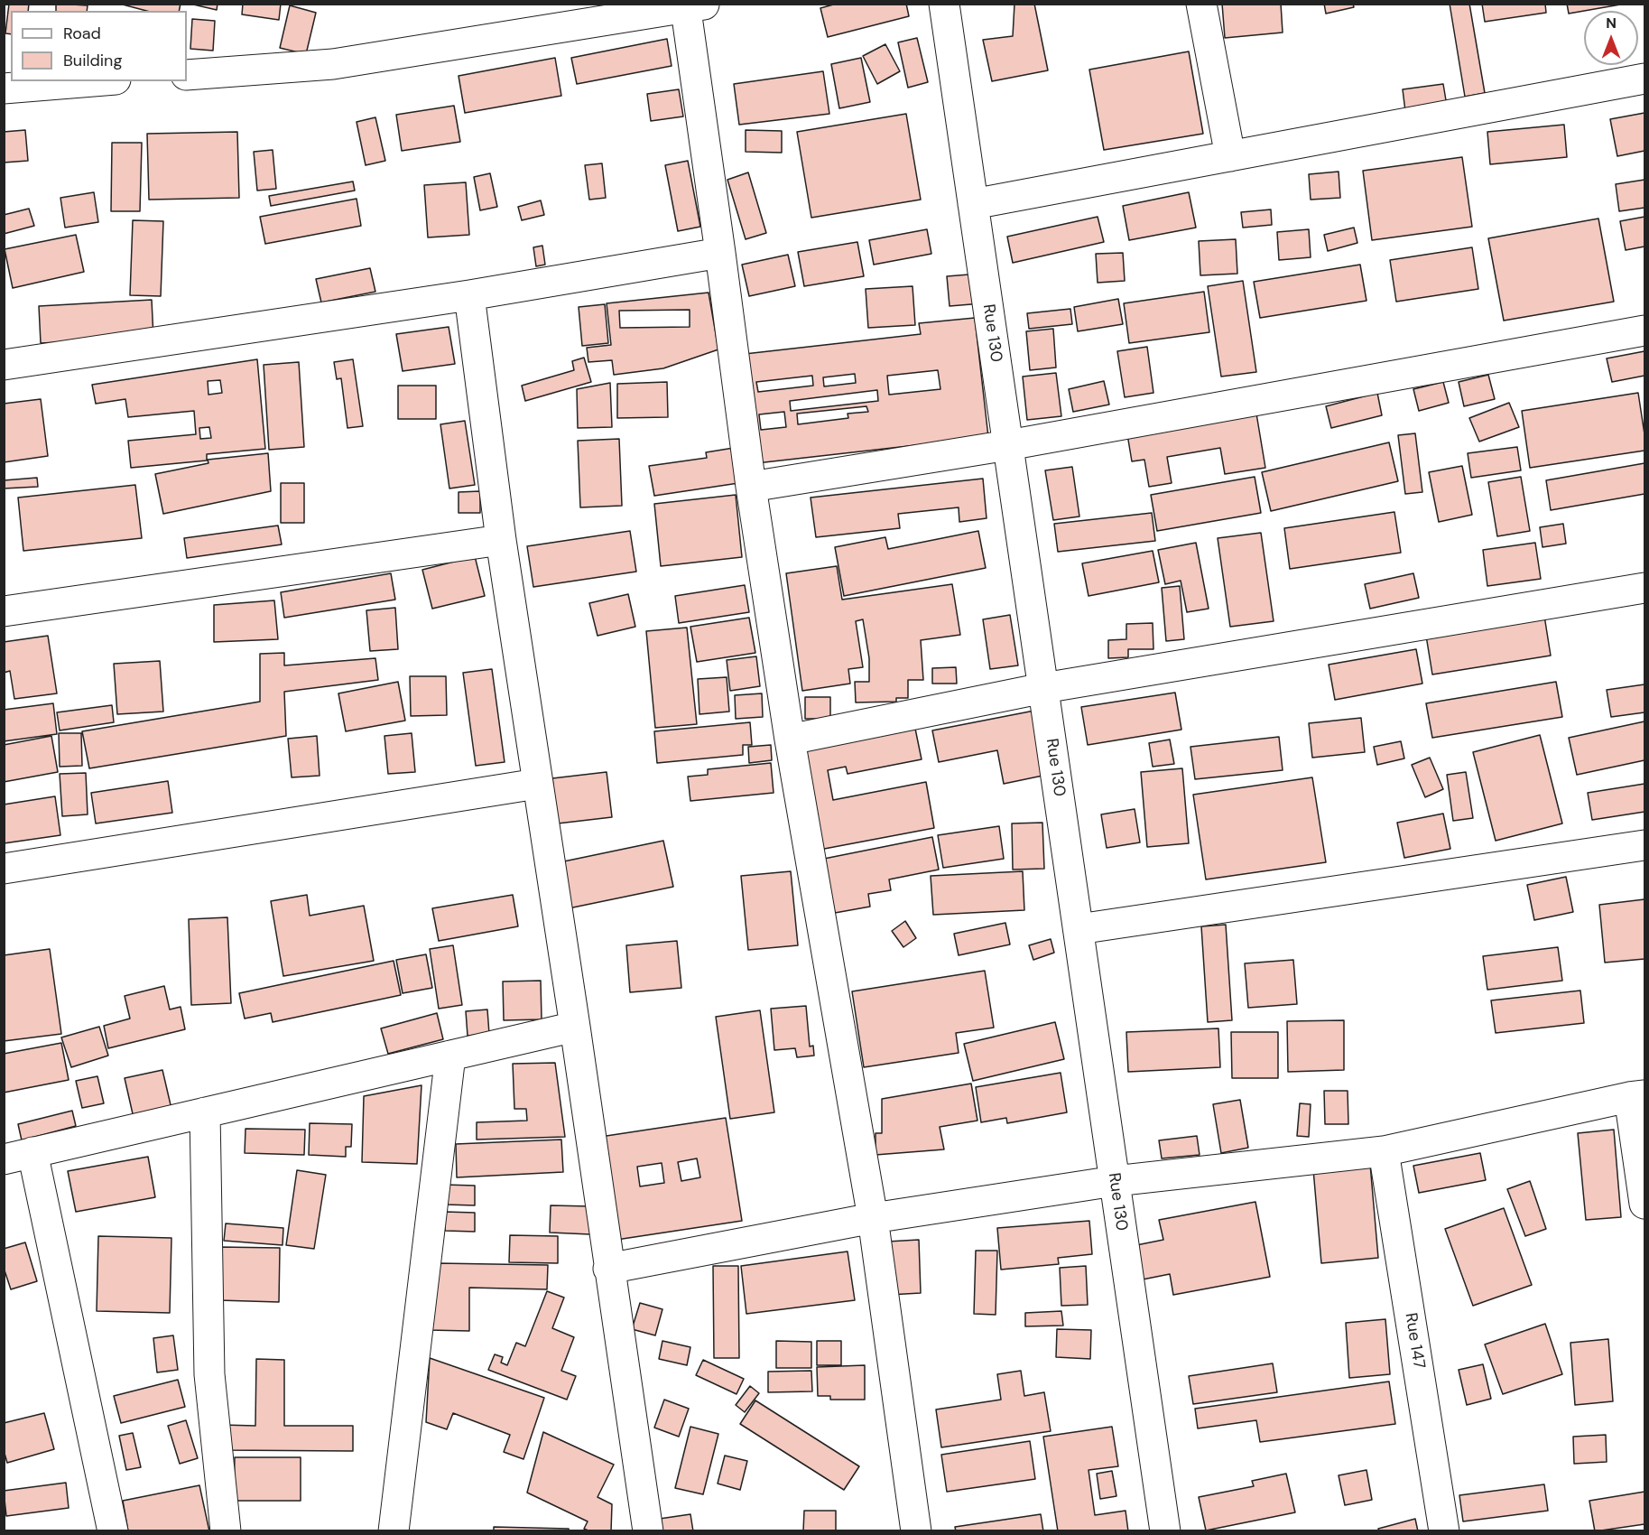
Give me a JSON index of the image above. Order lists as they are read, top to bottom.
{
  "streets": {
    "street": ["Rue 130", "Rue 147"]
  },
  "legend": ["Road", "Building"],
  "north": "top"
}
